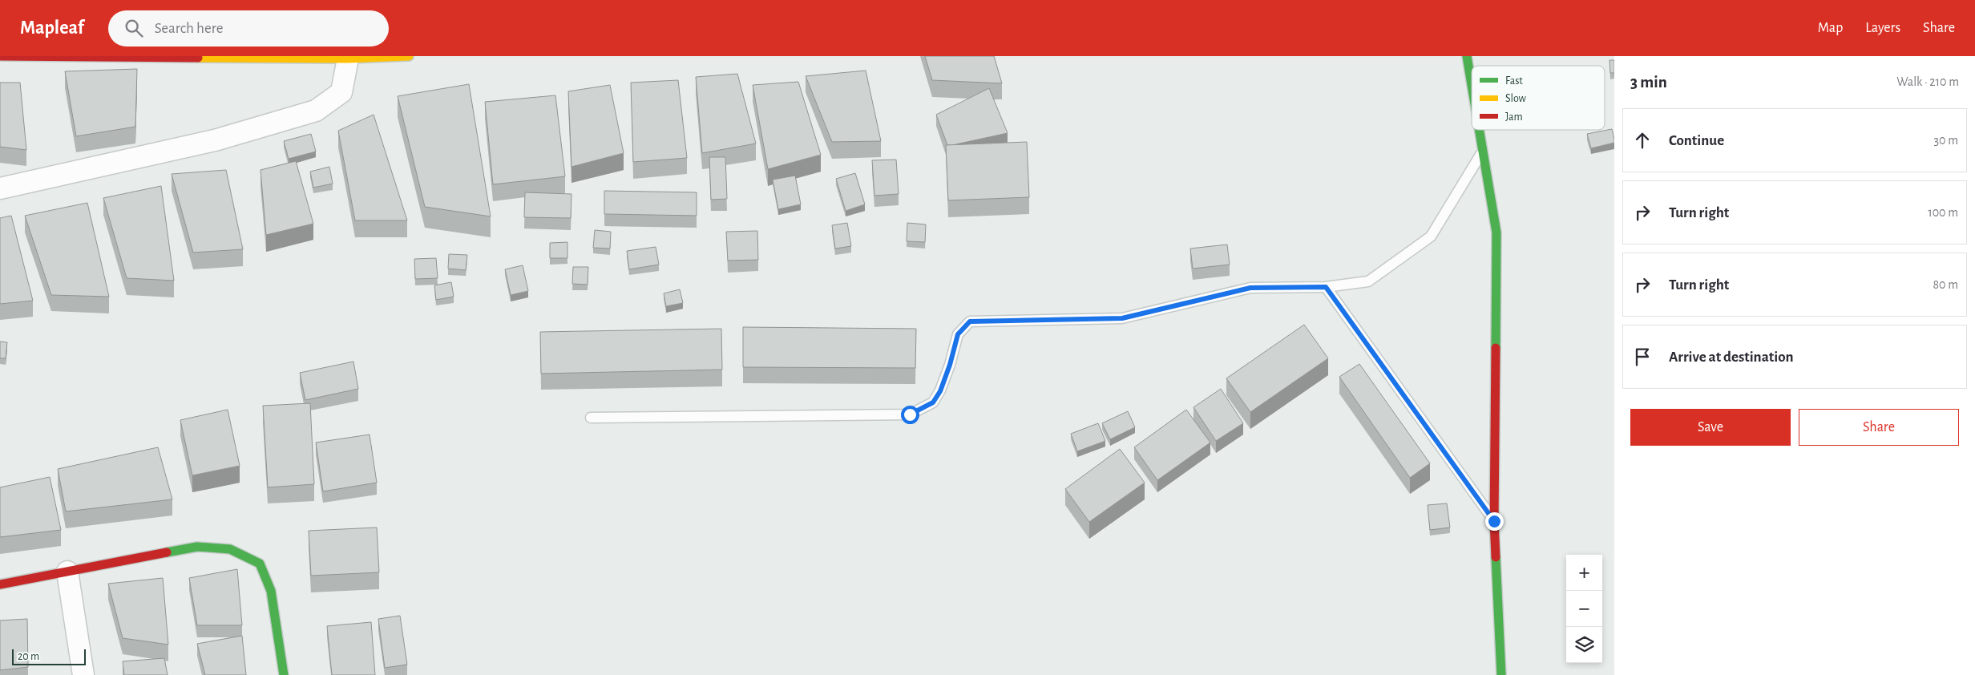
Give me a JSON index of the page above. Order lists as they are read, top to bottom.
{
  "legend": ["Fast", "Slow", "Jam"],
  "scale_bar": "20 m",
  "page": {
    "header": "Mapleaf",
    "search": "Search here",
    "nav": ["Map", "Layers", "Share"],
    "heading": ["3 min", "Walk · 210 m"],
    "list": [
      ["Continue", "30 m"],
      ["Turn right", "100 m"],
      ["Turn right", "80 m"],
      "Arrive at destination"
    ],
    "buttons": ["Save", "Share"],
    "map_buttons": ["+", "−"],
    "scale": "20 m"
  }
}
